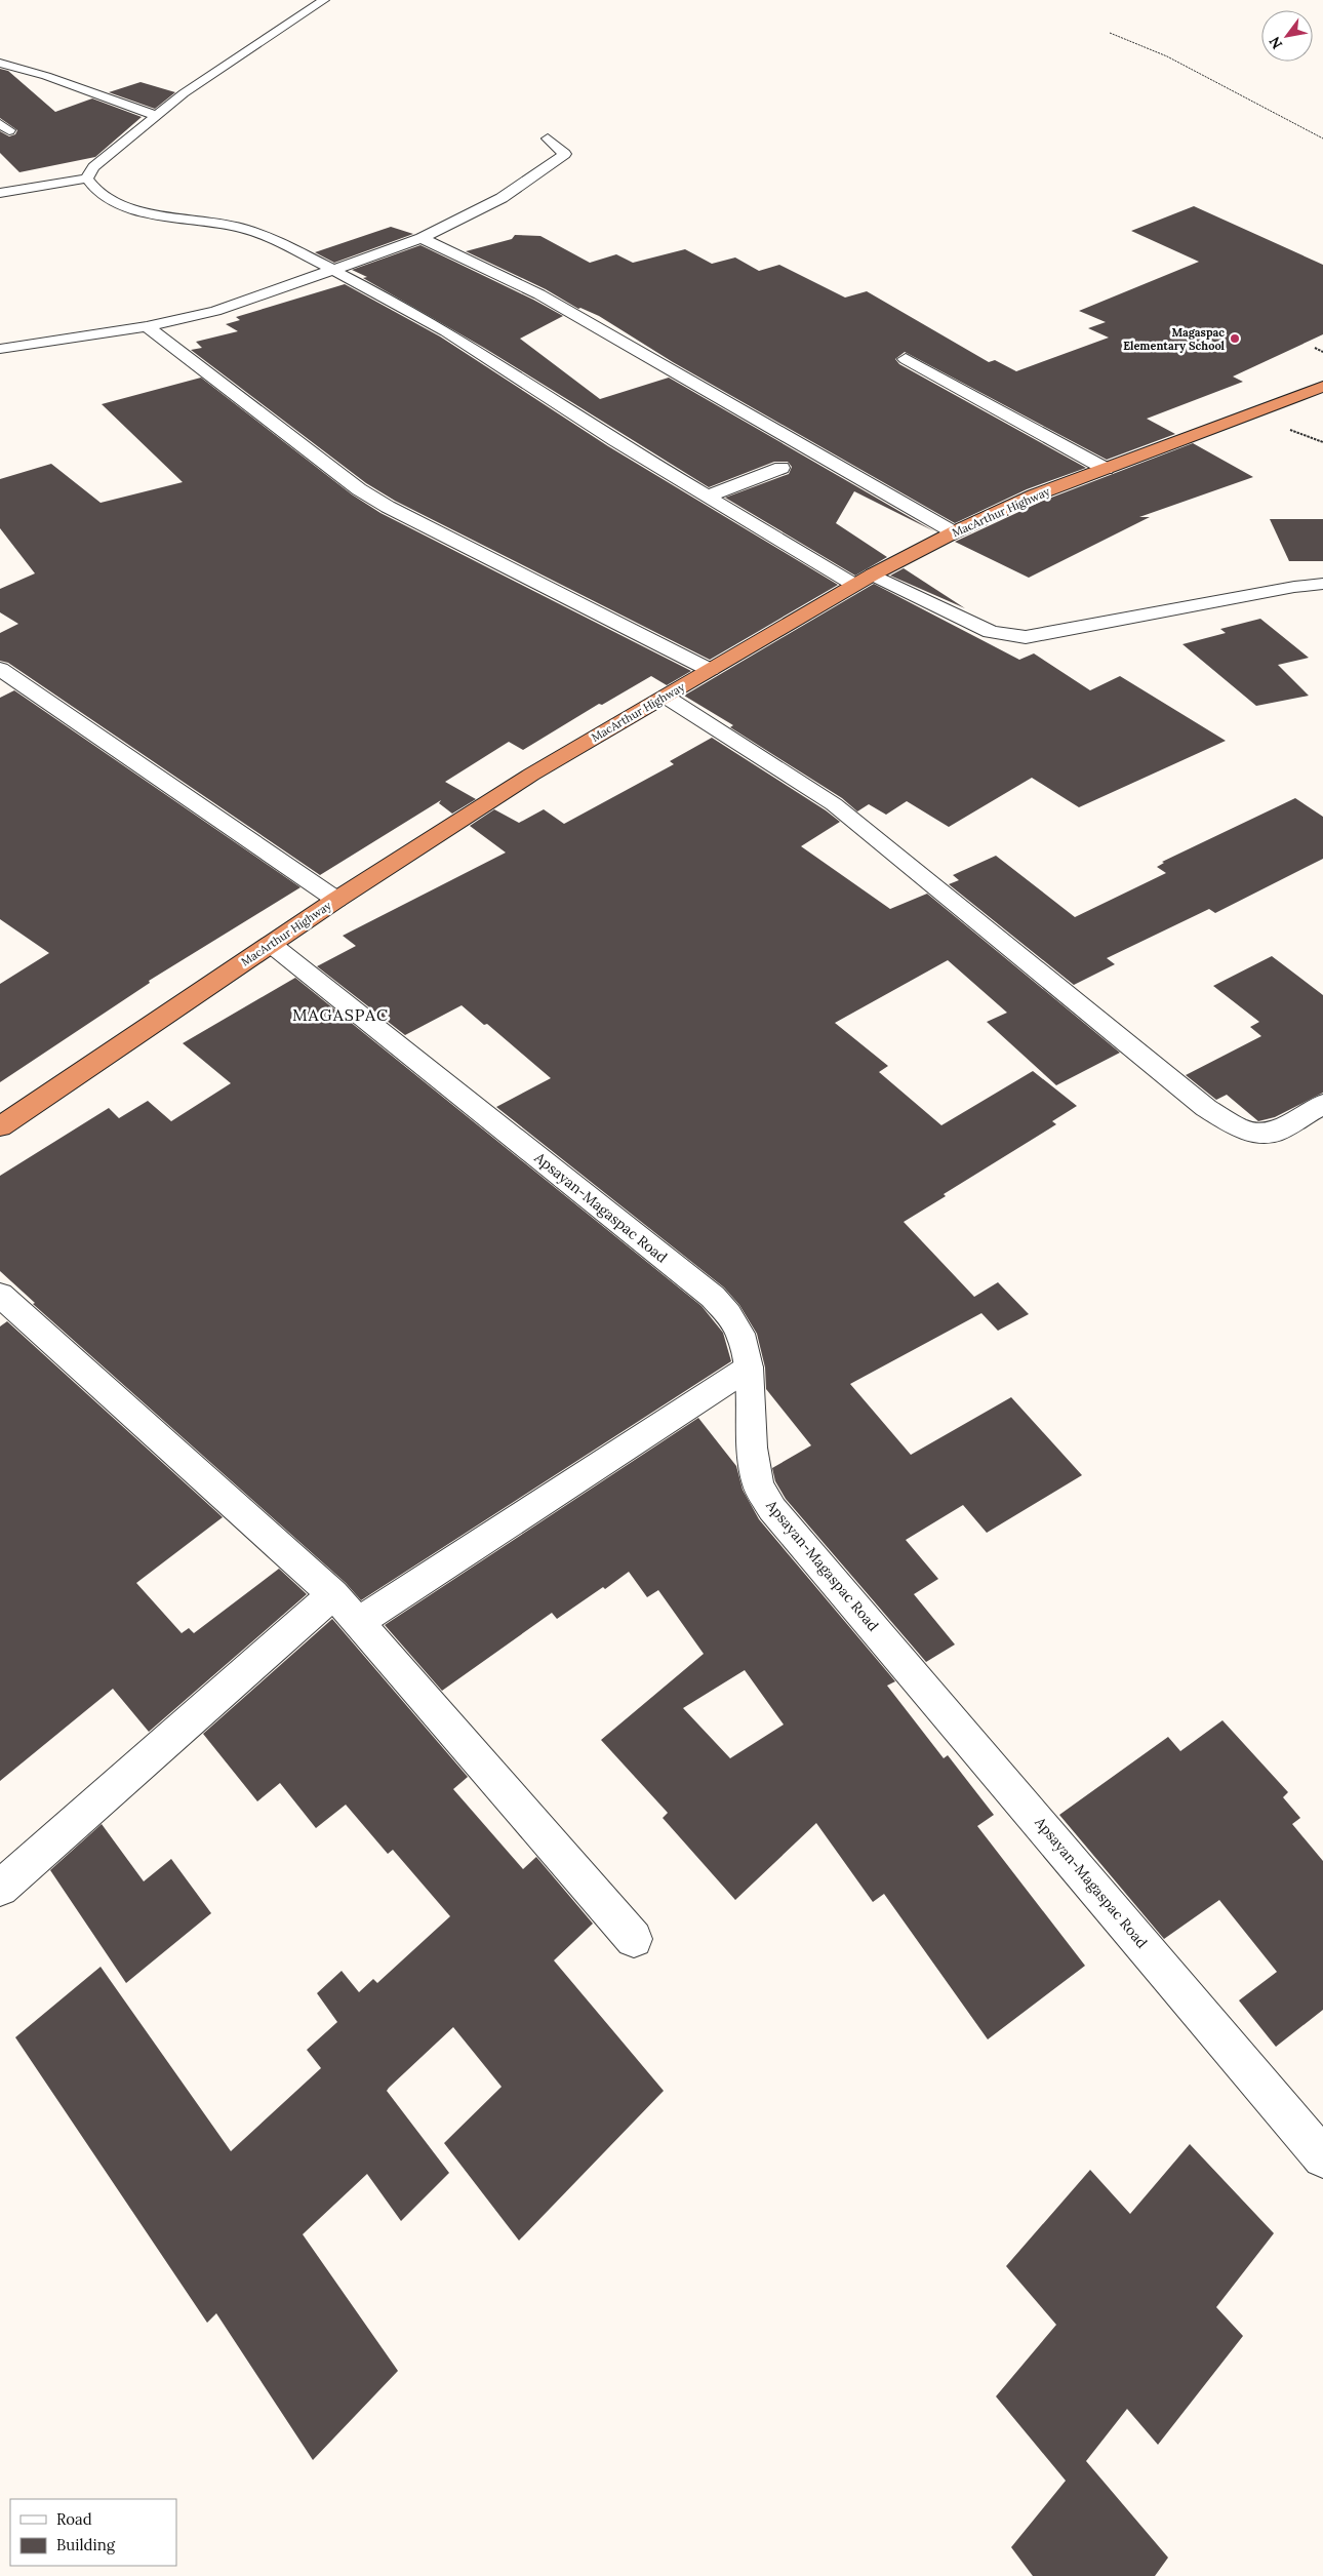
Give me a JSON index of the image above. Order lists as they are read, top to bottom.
{
  "streets": {
    "highway": ["MacArthur Highway"],
    "street": ["Apsayan-Magaspac Road"]
  },
  "crossings": [
    ["MacArthur Highway", "Apsayan-Magaspac Road"]
  ],
  "districts": ["MAGASPAC"],
  "places": ["Magaspac Elementary School"],
  "legend": ["Road", "Building"],
  "north": "bottom left"
}
